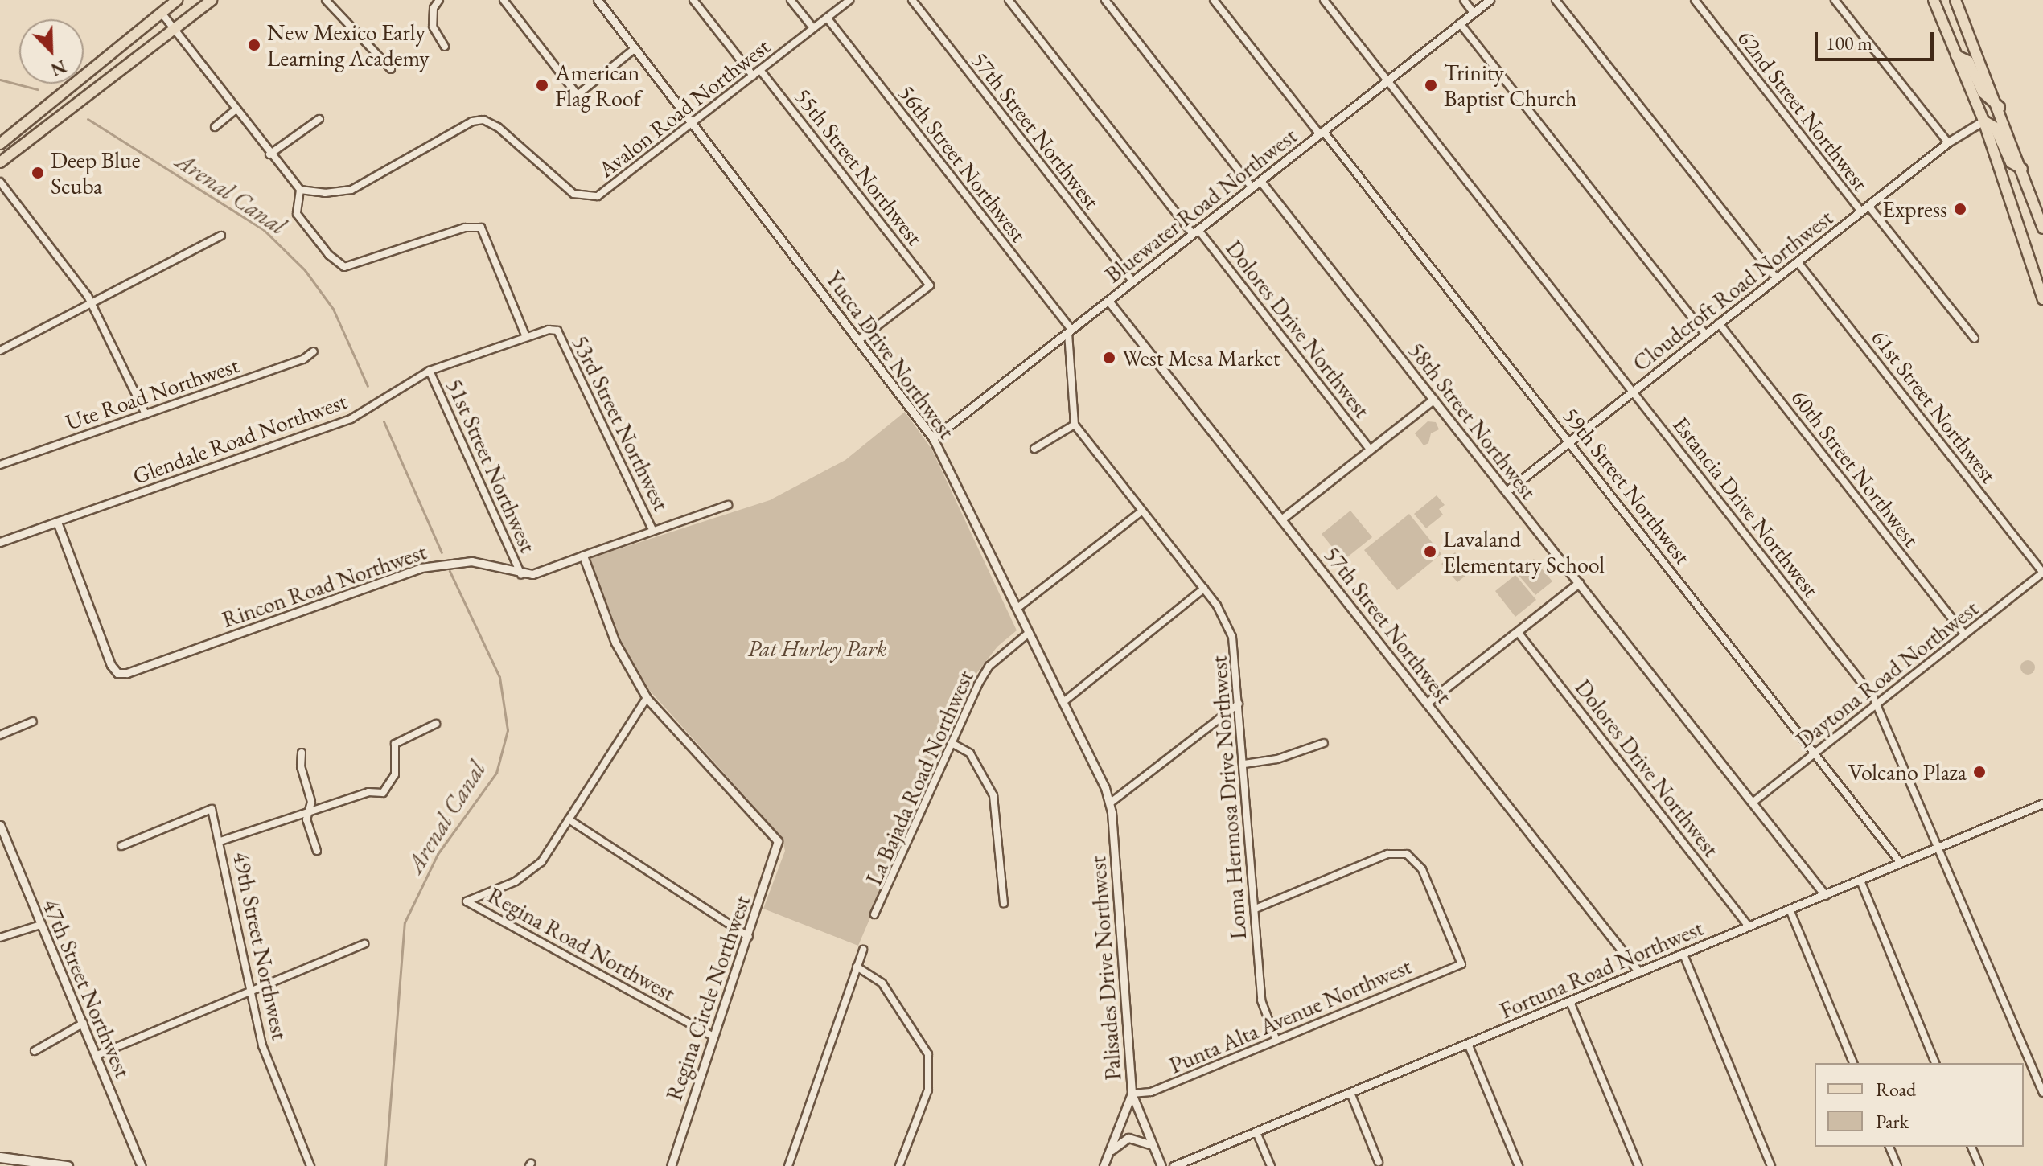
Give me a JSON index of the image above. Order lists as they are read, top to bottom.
{
  "streets": {
    "street": [
      "Avalon Road Northwest",
      "62nd Street Northwest",
      "57th Street Northwest",
      "56th Street Northwest",
      "55th Street Northwest",
      "Bluewater Road Northwest",
      "Cloudcroft Road Northwest",
      "Dolores Drive Northwest",
      "Yucca Drive Northwest",
      "Ute Road Northwest",
      "61st Street Northwest",
      "58th Street Northwest",
      "53rd Street Northwest",
      "Glendale Road Northwest",
      "51st Street Northwest",
      "60th Street Northwest",
      "59th Street Northwest",
      "Estancia Drive Northwest",
      "Rincon Road Northwest",
      "Daytona Road Northwest",
      "La Bajada Road Northwest",
      "Loma Hermosa Drive Northwest",
      "Regina Road Northwest",
      "49th Street Northwest",
      "Palisades Drive Northwest",
      "Fortuna Road Northwest",
      "47th Street Northwest",
      "Regina Circle Northwest",
      "Punta Alta Avenue Northwest"
    ]
  },
  "crossings": [
    ["Avalon Road Northwest", "56th Street Northwest"],
    ["Avalon Road Northwest", "55th Street Northwest"],
    ["Avalon Road Northwest", "Yucca Drive Northwest"],
    ["62nd Street Northwest", "Cloudcroft Road Northwest"],
    ["57th Street Northwest", "Bluewater Road Northwest"],
    ["57th Street Northwest", "Fortuna Road Northwest"],
    ["56th Street Northwest", "Bluewater Road Northwest"],
    ["55th Street Northwest", "Yucca Drive Northwest"],
    ["Bluewater Road Northwest", "Dolores Drive Northwest"],
    ["Bluewater Road Northwest", "Yucca Drive Northwest"],
    ["Bluewater Road Northwest", "58th Street Northwest"],
    ["Bluewater Road Northwest", "59th Street Northwest"],
    ["Bluewater Road Northwest", "Estancia Drive Northwest"],
    ["Cloudcroft Road Northwest", "61st Street Northwest"],
    ["Cloudcroft Road Northwest", "58th Street Northwest"],
    ["Cloudcroft Road Northwest", "60th Street Northwest"],
    ["Cloudcroft Road Northwest", "59th Street Northwest"],
    ["Cloudcroft Road Northwest", "Estancia Drive Northwest"],
    ["Dolores Drive Northwest", "Fortuna Road Northwest"],
    ["Yucca Drive Northwest", "La Bajada Road Northwest"],
    ["Yucca Drive Northwest", "Palisades Drive Northwest"],
    ["61st Street Northwest", "Daytona Road Northwest"],
    ["58th Street Northwest", "Daytona Road Northwest"],
    ["58th Street Northwest", "Fortuna Road Northwest"],
    ["53rd Street Northwest", "Glendale Road Northwest"],
    ["Glendale Road Northwest", "51st Street Northwest"],
    ["Glendale Road Northwest", "Rincon Road Northwest"],
    ["51st Street Northwest", "Rincon Road Northwest"],
    ["60th Street Northwest", "Daytona Road Northwest"],
    ["59th Street Northwest", "Daytona Road Northwest"],
    ["59th Street Northwest", "Fortuna Road Northwest"],
    ["Estancia Drive Northwest", "Daytona Road Northwest"],
    ["Estancia Drive Northwest", "Fortuna Road Northwest"],
    ["Loma Hermosa Drive Northwest", "Punta Alta Avenue Northwest"],
    ["Regina Road Northwest", "Regina Circle Northwest"],
    ["Palisades Drive Northwest", "Punta Alta Avenue Northwest"]
  ],
  "water": ["Arenal Canal"],
  "parks": ["Pat Hurley Park"],
  "places": [
    "New Mexico Early Learning Academy",
    "American Flag Roof",
    "Trinity Baptist Church",
    "Deep Blue Scuba",
    "Express",
    "West Mesa Market",
    "Lavaland Elementary School",
    "Volcano Plaza"
  ],
  "legend": ["Road", "Park"],
  "scale_bar": "100 m",
  "north": "bottom right"
}
